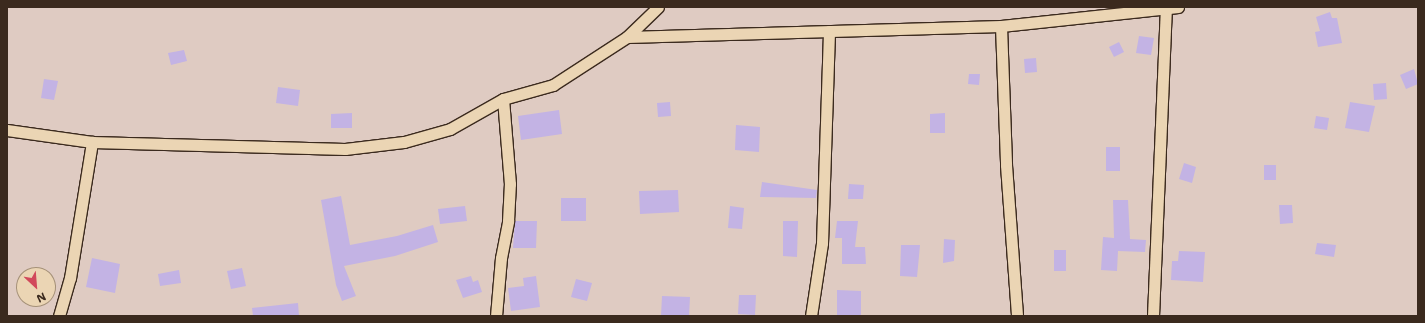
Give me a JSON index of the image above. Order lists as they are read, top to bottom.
{
  "north": "bottom right"
}
